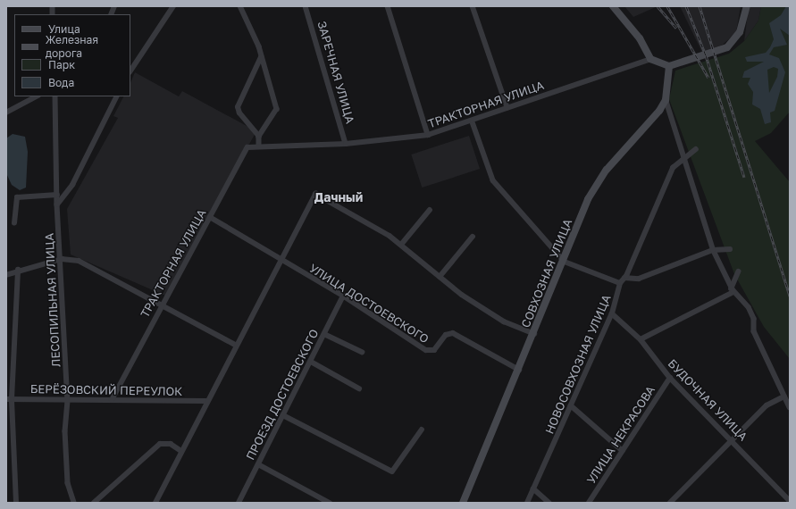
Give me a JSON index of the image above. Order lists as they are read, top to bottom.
{
  "streets": {
    "street": [
      "ЗАРЕЧНАЯ УЛИЦА",
      "ТРАКТОРНАЯ УЛИЦА",
      "СОВХОЗНАЯ УЛИЦА",
      "ЛЕСОПИЛЬНАЯ УЛИЦА",
      "УЛИЦА ДОСТОЕВСКОГО",
      "НОВОСОВХОЗНАЯ УЛИЦА",
      "БЕРЁЗОВСКИЙ ПЕРЕУЛОК",
      "ПРОЕЗД ДОСТОЕВСКОГО",
      "БУДОЧНАЯ УЛИЦА",
      "УЛИЦА НЕКРАСОВА"
    ]
  },
  "crossings": [
    ["ЗАРЕЧНАЯ УЛИЦА", "ТРАКТОРНАЯ УЛИЦА"],
    ["ТРАКТОРНАЯ УЛИЦА", "УЛИЦА ДОСТОЕВСКОГО"],
    ["ТРАКТОРНАЯ УЛИЦА", "БЕРЁЗОВСКИЙ ПЕРЕУЛОК"],
    ["СОВХОЗНАЯ УЛИЦА", "УЛИЦА ДОСТОЕВСКОГО"],
    ["ЛЕСОПИЛЬНАЯ УЛИЦА", "БЕРЁЗОВСКИЙ ПЕРЕУЛОК"],
    ["УЛИЦА ДОСТОЕВСКОГО", "ПРОЕЗД ДОСТОЕВСКОГО"],
    ["НОВОСОВХОЗНАЯ УЛИЦА", "БУДОЧНАЯ УЛИЦА"],
    ["БУДОЧНАЯ УЛИЦА", "УЛИЦА НЕКРАСОВА"]
  ],
  "districts": ["Дачный"],
  "legend": [
    "Улица",
    "Железная дорога",
    "Парк",
    "Вода"
  ]
}
